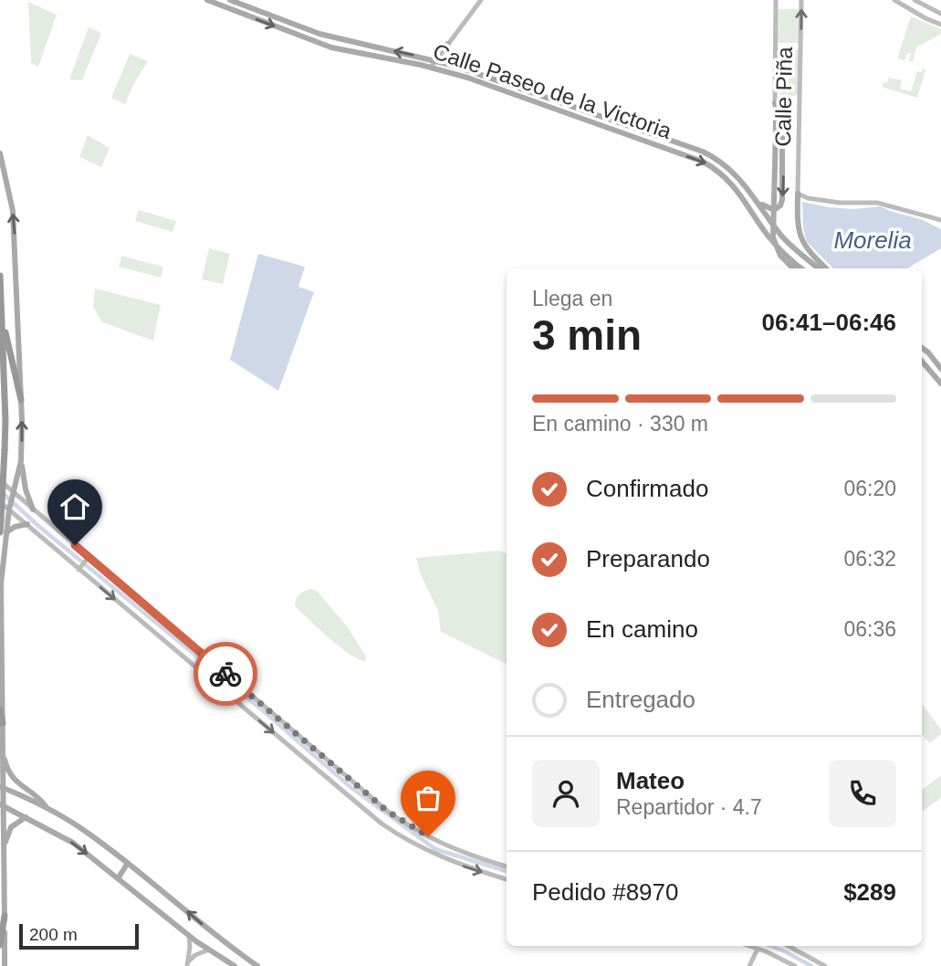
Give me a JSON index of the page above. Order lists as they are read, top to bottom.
{
  "streets": {
    "main road": ["Calle Paseo de la Victoria", "Calle Piña"]
  },
  "water": ["Morelia"],
  "scale_bar": "200 m",
  "page": {
    "heading": ["3 min", "Llega en", "06:41–06:46"],
    "panel": [
      "Mateo",
      "Repartidor · 4.7",
      "Pedido #8970",
      "$289"
    ],
    "bar": "En camino · 330 m",
    "list": [
      ["Confirmado", "06:20"],
      ["Preparando", "06:32"],
      ["En camino", "06:36"],
      "Entregado"
    ],
    "scale": "200 m"
  }
}
